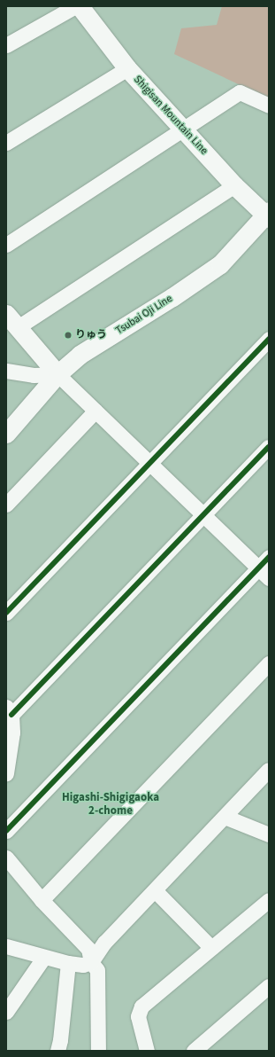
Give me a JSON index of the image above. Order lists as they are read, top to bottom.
{
  "streets": {
    "main road": ["Shigisan Mountain Line", "Tsubai Oji Line"]
  },
  "crossings": [
    ["Shigisan Mountain Line", "Tsubai Oji Line"]
  ],
  "districts": ["Higashi-Shigigaoka 2-chome"],
  "places": ["りゅう"]
}
